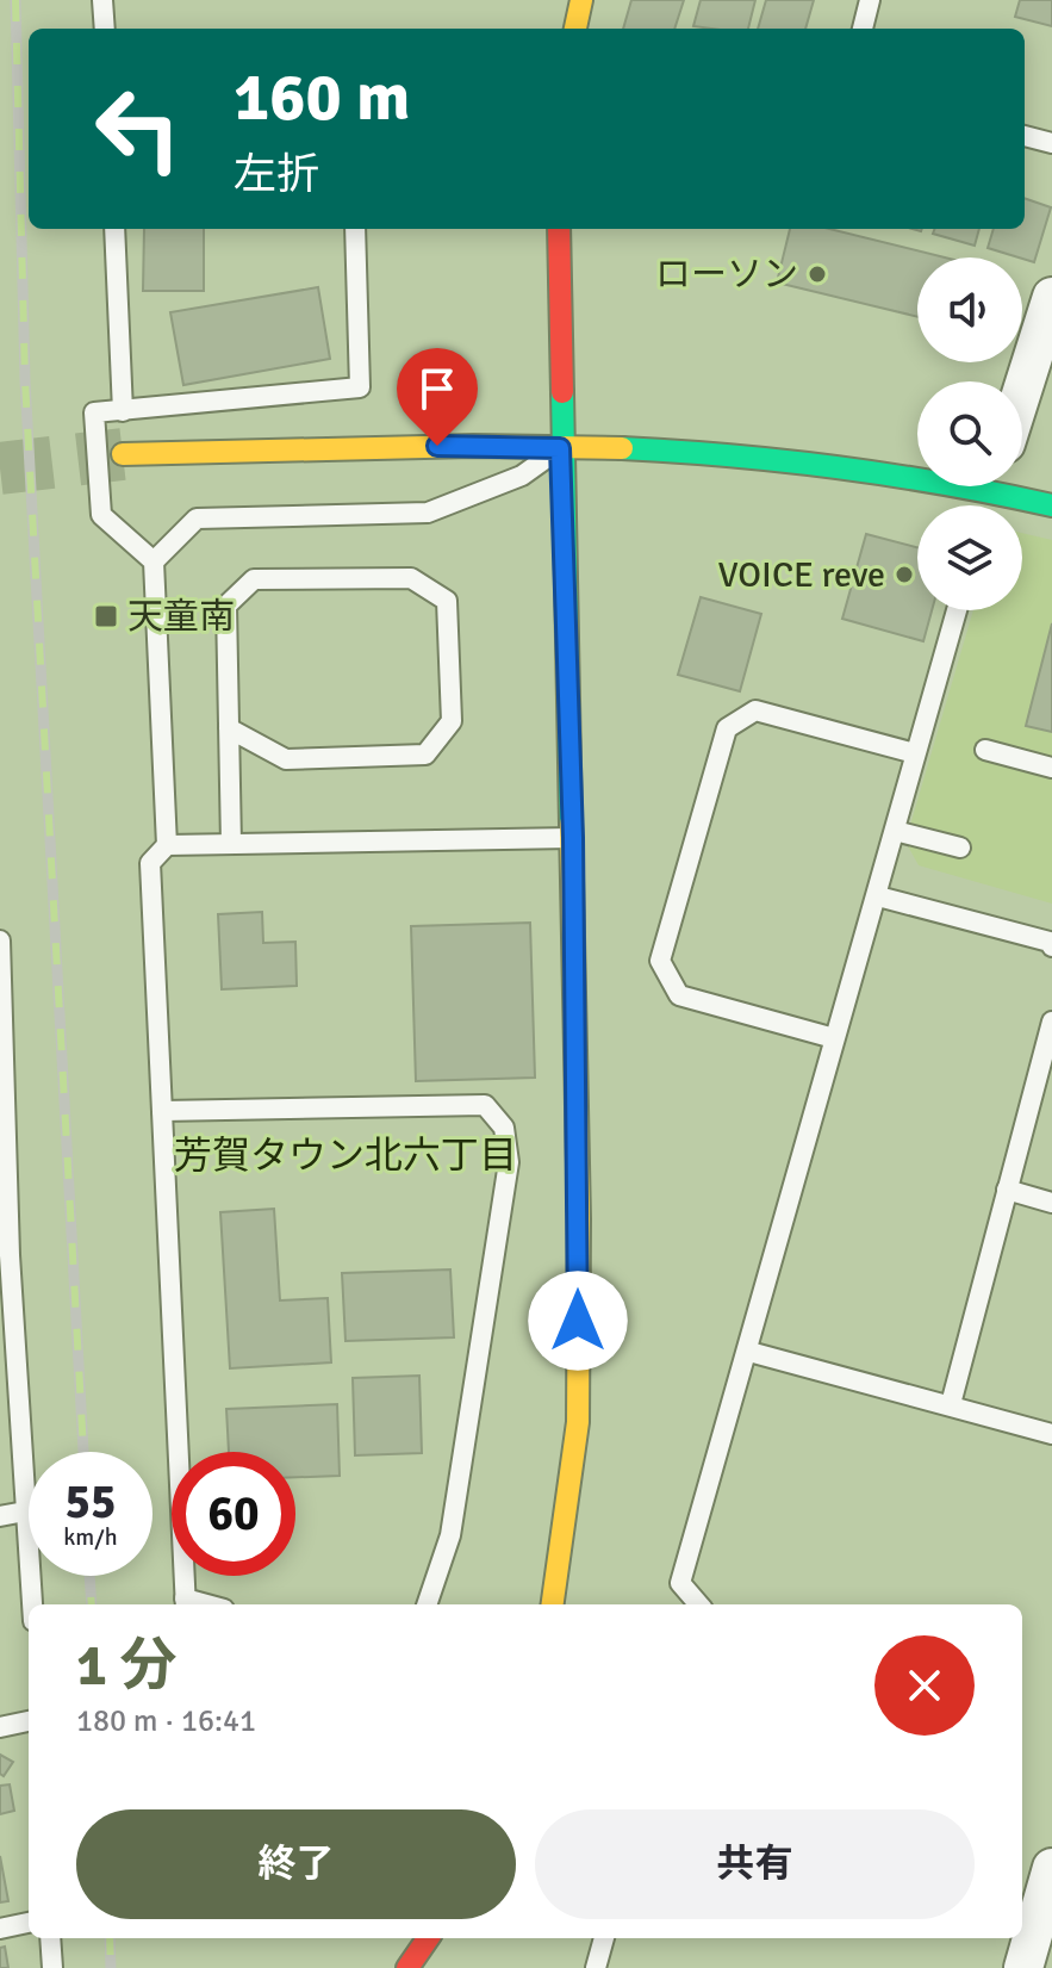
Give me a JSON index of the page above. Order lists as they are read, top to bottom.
{
  "districts": ["芳賀タウン北六丁目"],
  "places": {
    "other": ["ローソン", "VOICE reve"],
    "transit": ["天童南"]
  },
  "page": {
    "turn": ["160 m", "左折"],
    "speed": "55 km/h",
    "limit": "60",
    "heading": ["1 分", "180 m · 16:41"],
    "buttons": ["終了", "共有"]
  }
}
